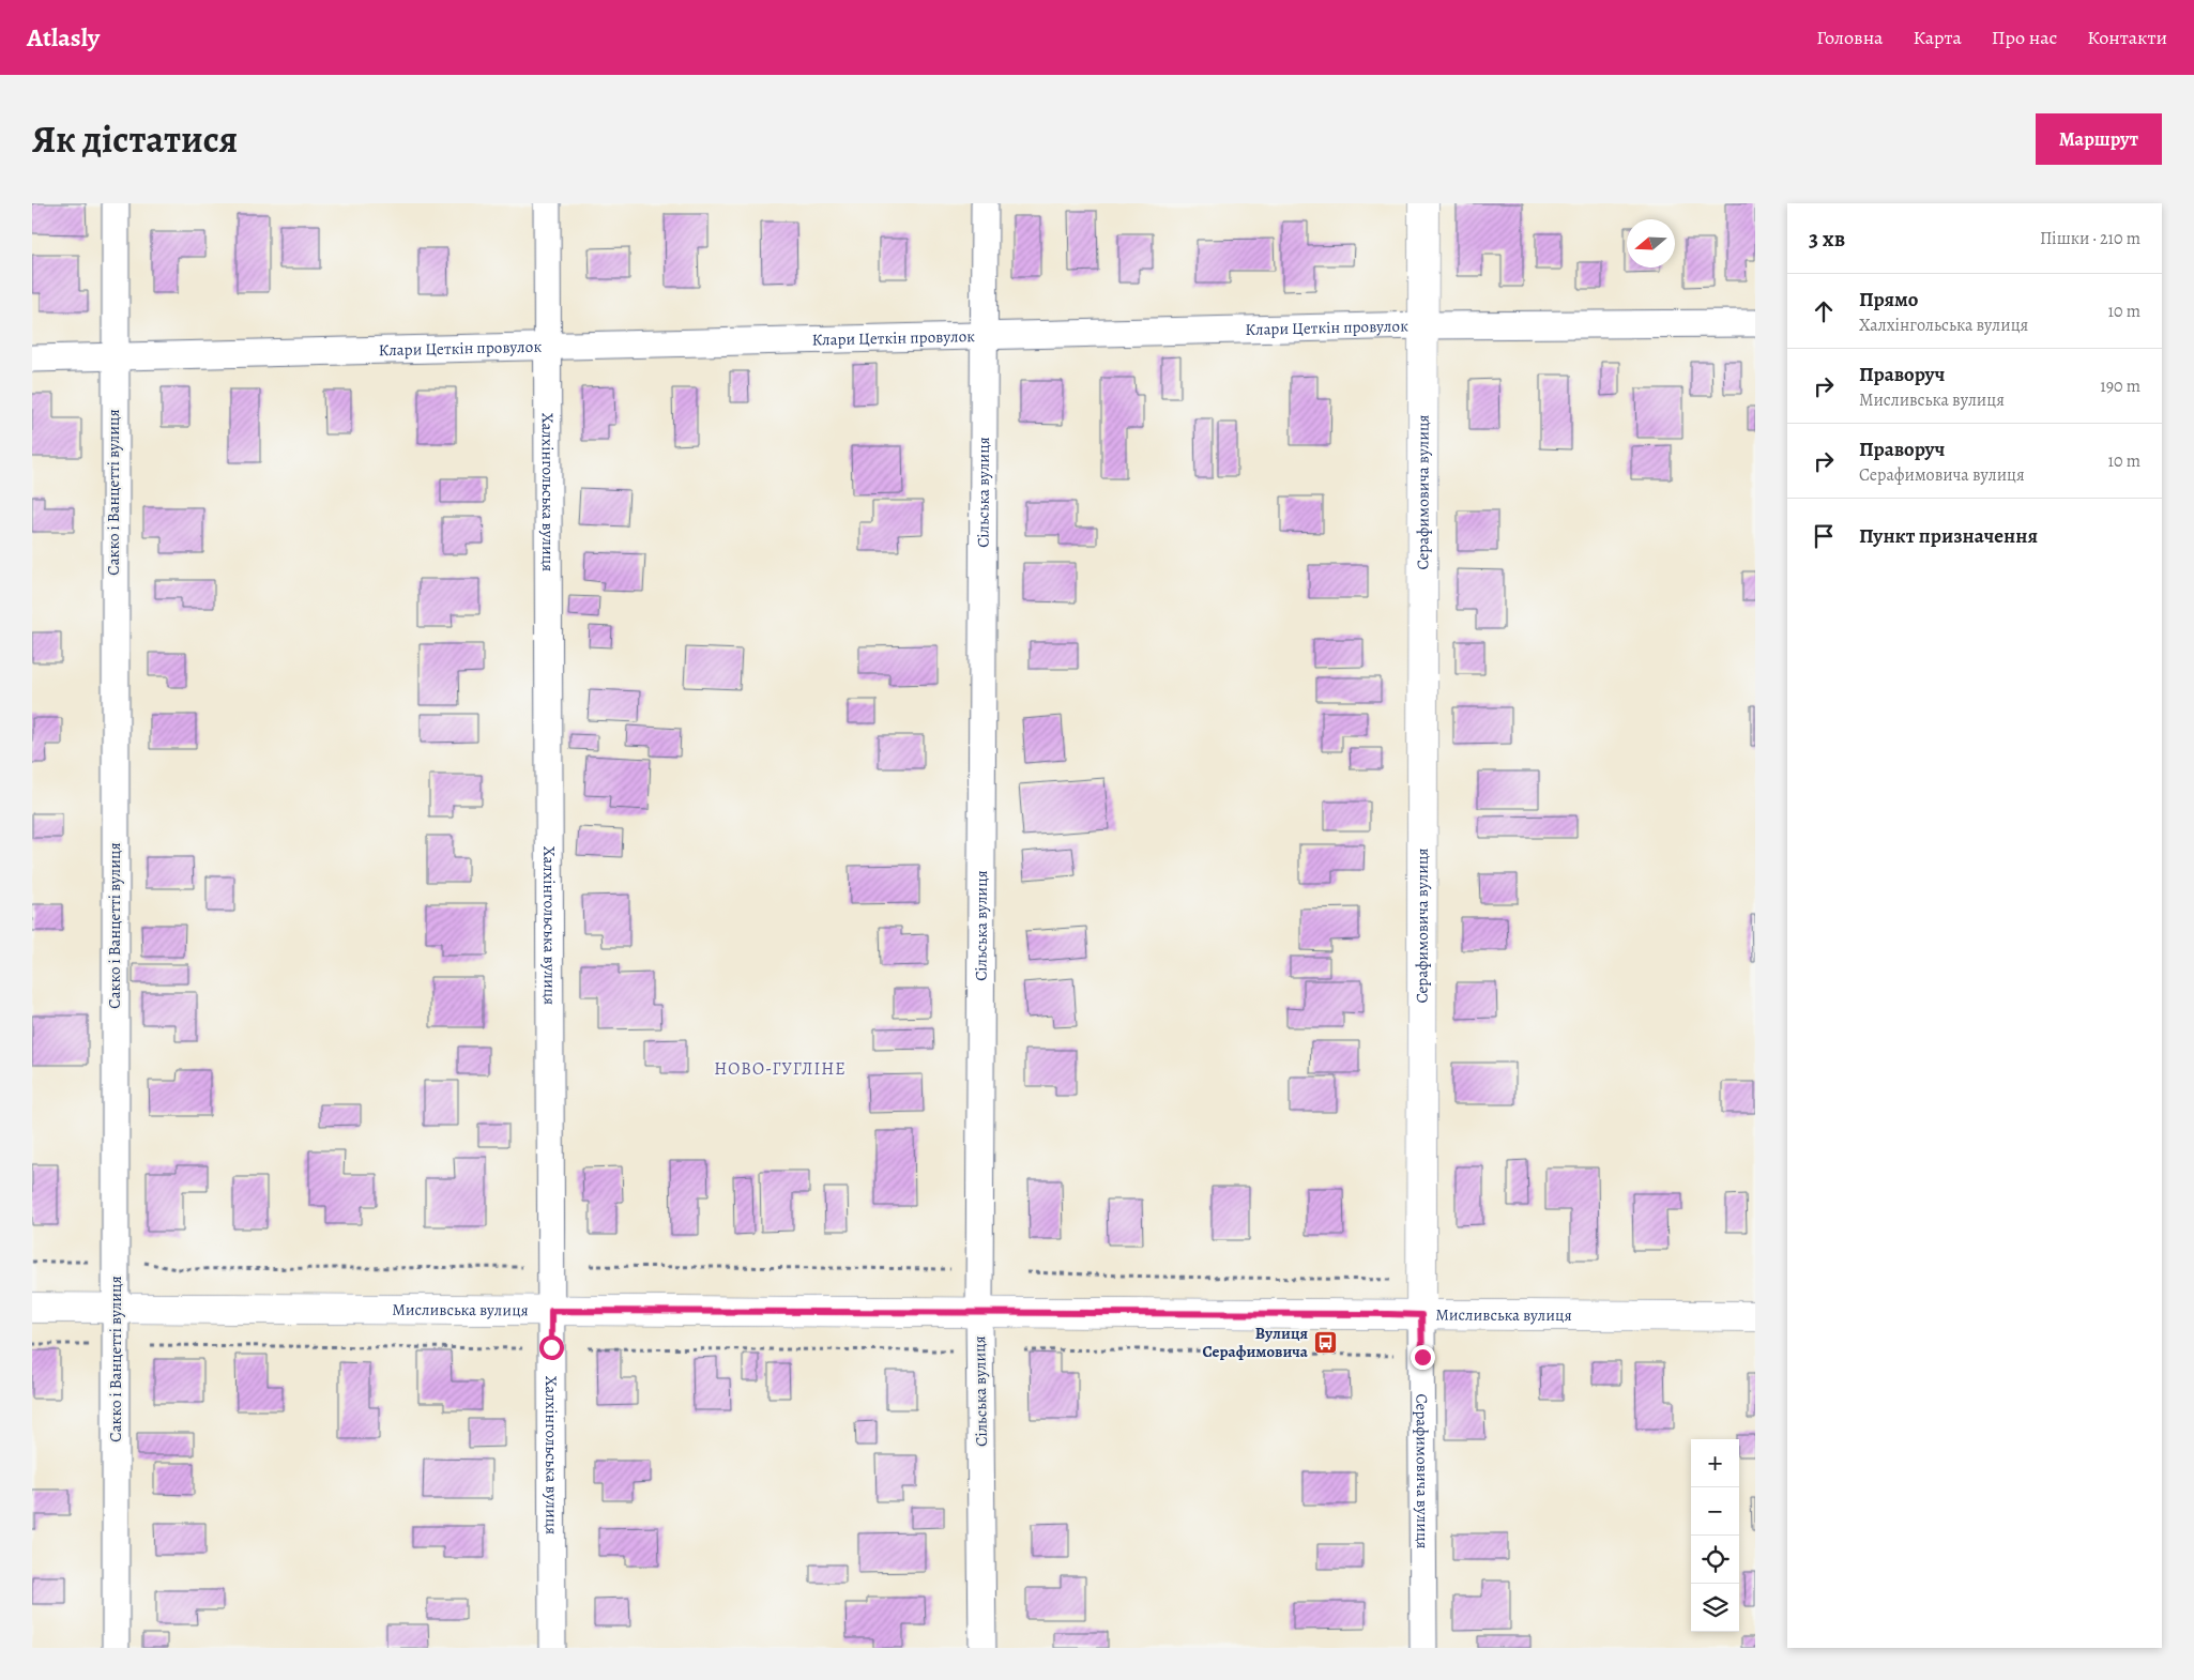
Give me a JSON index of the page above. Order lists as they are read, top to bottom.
{
  "streets": {
    "street": [
      "Клари Цеткін провулок",
      "Сакко і Ванцетті вулиця",
      "Халхінгольська вулиця",
      "Сільська вулиця",
      "Серафимовича вулиця",
      "Мисливська вулиця"
    ]
  },
  "crossings": [
    ["Клари Цеткін провулок", "Сакко і Ванцетті вулиця"],
    ["Клари Цеткін провулок", "Халхінгольська вулиця"],
    ["Клари Цеткін провулок", "Сільська вулиця"],
    ["Клари Цеткін провулок", "Серафимовича вулиця"],
    ["Сакко і Ванцетті вулиця", "Мисливська вулиця"],
    ["Халхінгольська вулиця", "Мисливська вулиця"],
    ["Сільська вулиця", "Мисливська вулиця"],
    ["Серафимовича вулиця", "Мисливська вулиця"]
  ],
  "districts": ["НОВО-ГУГЛІНЕ"],
  "places": {
    "bus stop": ["Вулиця Серафимовича"]
  },
  "north": "left",
  "page": {
    "header": "Atlasly",
    "nav": [
      "Головна",
      "Карта",
      "Про нас",
      "Контакти"
    ],
    "title": "Як дістатися",
    "buttons": "Маршрут",
    "heading": ["3 хв", "Пішки · 210 m"],
    "list": [
      ["Прямо", "Халхінгольська вулиця", "10 m"],
      ["Праворуч", "Мисливська вулиця", "190 m"],
      ["Праворуч", "Серафимовича вулиця", "10 m"],
      "Пункт призначення"
    ],
    "map_buttons": ["+", "−"]
  }
}
